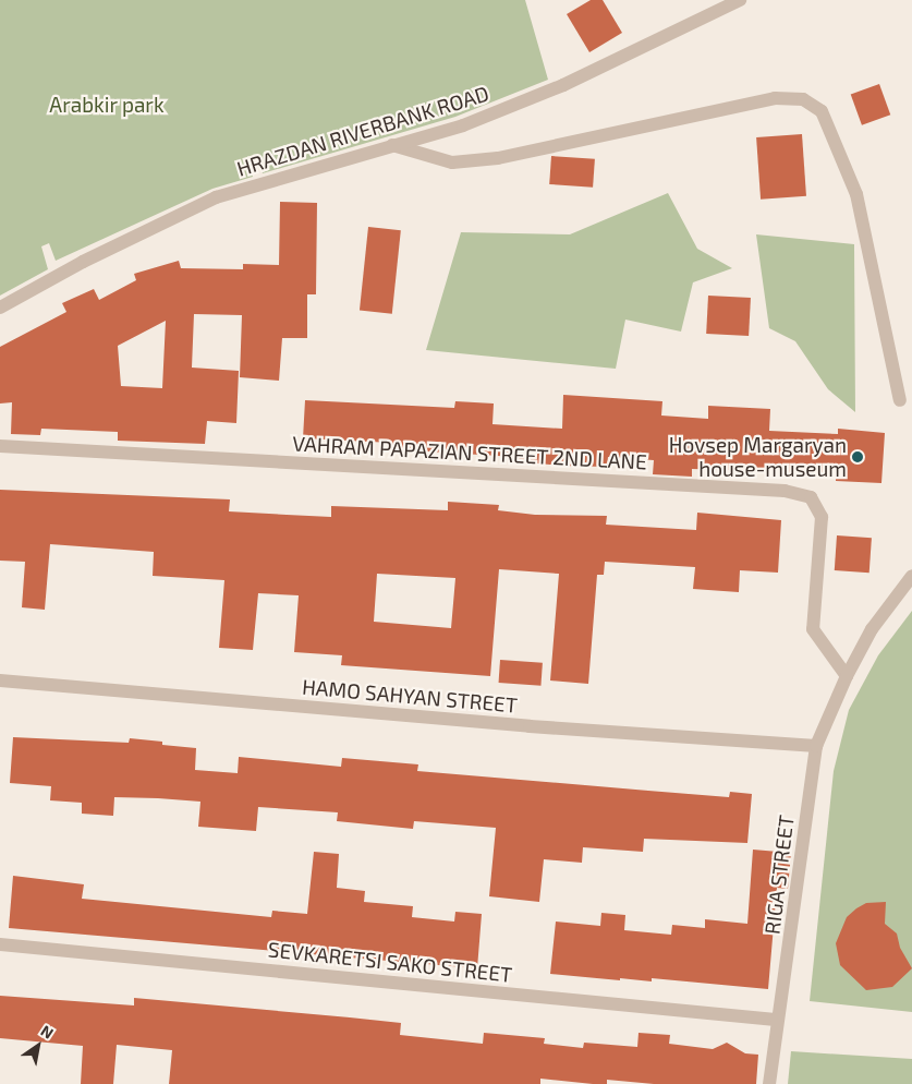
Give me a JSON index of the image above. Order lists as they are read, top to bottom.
{
  "streets": {
    "street": [
      "HRAZDAN RIVERBANK ROAD",
      "VAHRAM PAPAZIAN STREET 2ND LANE",
      "HAMO SAHYAN STREET",
      "RIGA STREET",
      "SEVKARETSI SAKO STREET"
    ]
  },
  "crossings": [
    ["VAHRAM PAPAZIAN STREET 2ND LANE", "RIGA STREET"],
    ["HAMO SAHYAN STREET", "RIGA STREET"],
    ["RIGA STREET", "SEVKARETSI SAKO STREET"]
  ],
  "parks": ["Arabkir park"],
  "places": ["Hovsep Margaryan house-museum"],
  "north": "top right"
}
